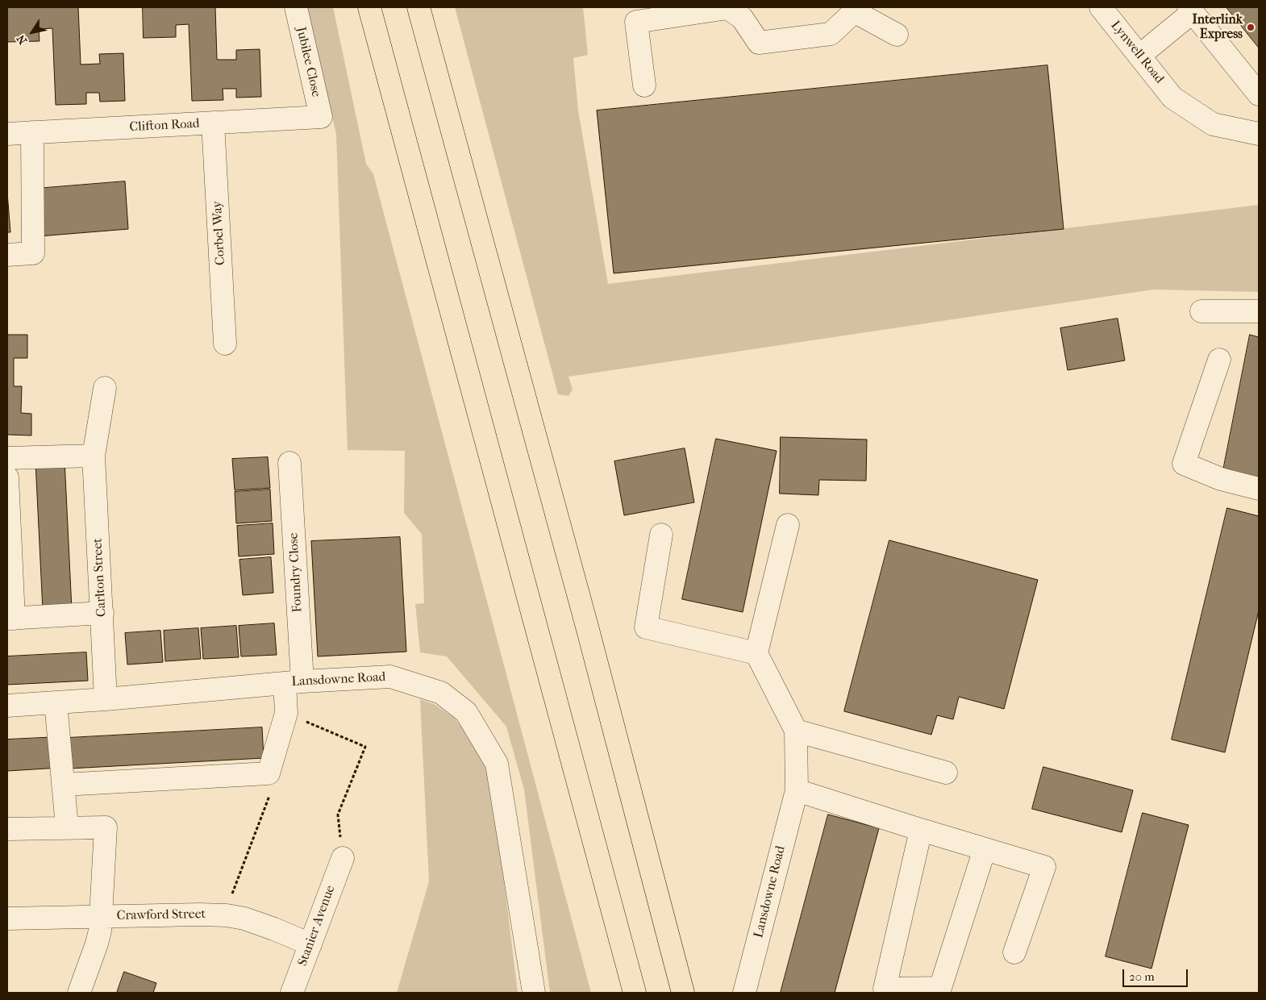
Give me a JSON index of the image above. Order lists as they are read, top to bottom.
{
  "streets": {
    "street": [
      "Lynwell Road",
      "Jubilee Close",
      "Clifton Road",
      "Corbel Way",
      "Foundry Close",
      "Carlton Street",
      "Lansdowne Road",
      "Crawford Street",
      "Stanier Avenue"
    ]
  },
  "crossings": [
    ["Jubilee Close", "Clifton Road"],
    ["Clifton Road", "Corbel Way"],
    ["Foundry Close", "Lansdowne Road"],
    ["Carlton Street", "Lansdowne Road"],
    ["Crawford Street", "Stanier Avenue"]
  ],
  "places": ["Interlink Express"],
  "scale_bar": "20 m",
  "north": "bottom left"
}
